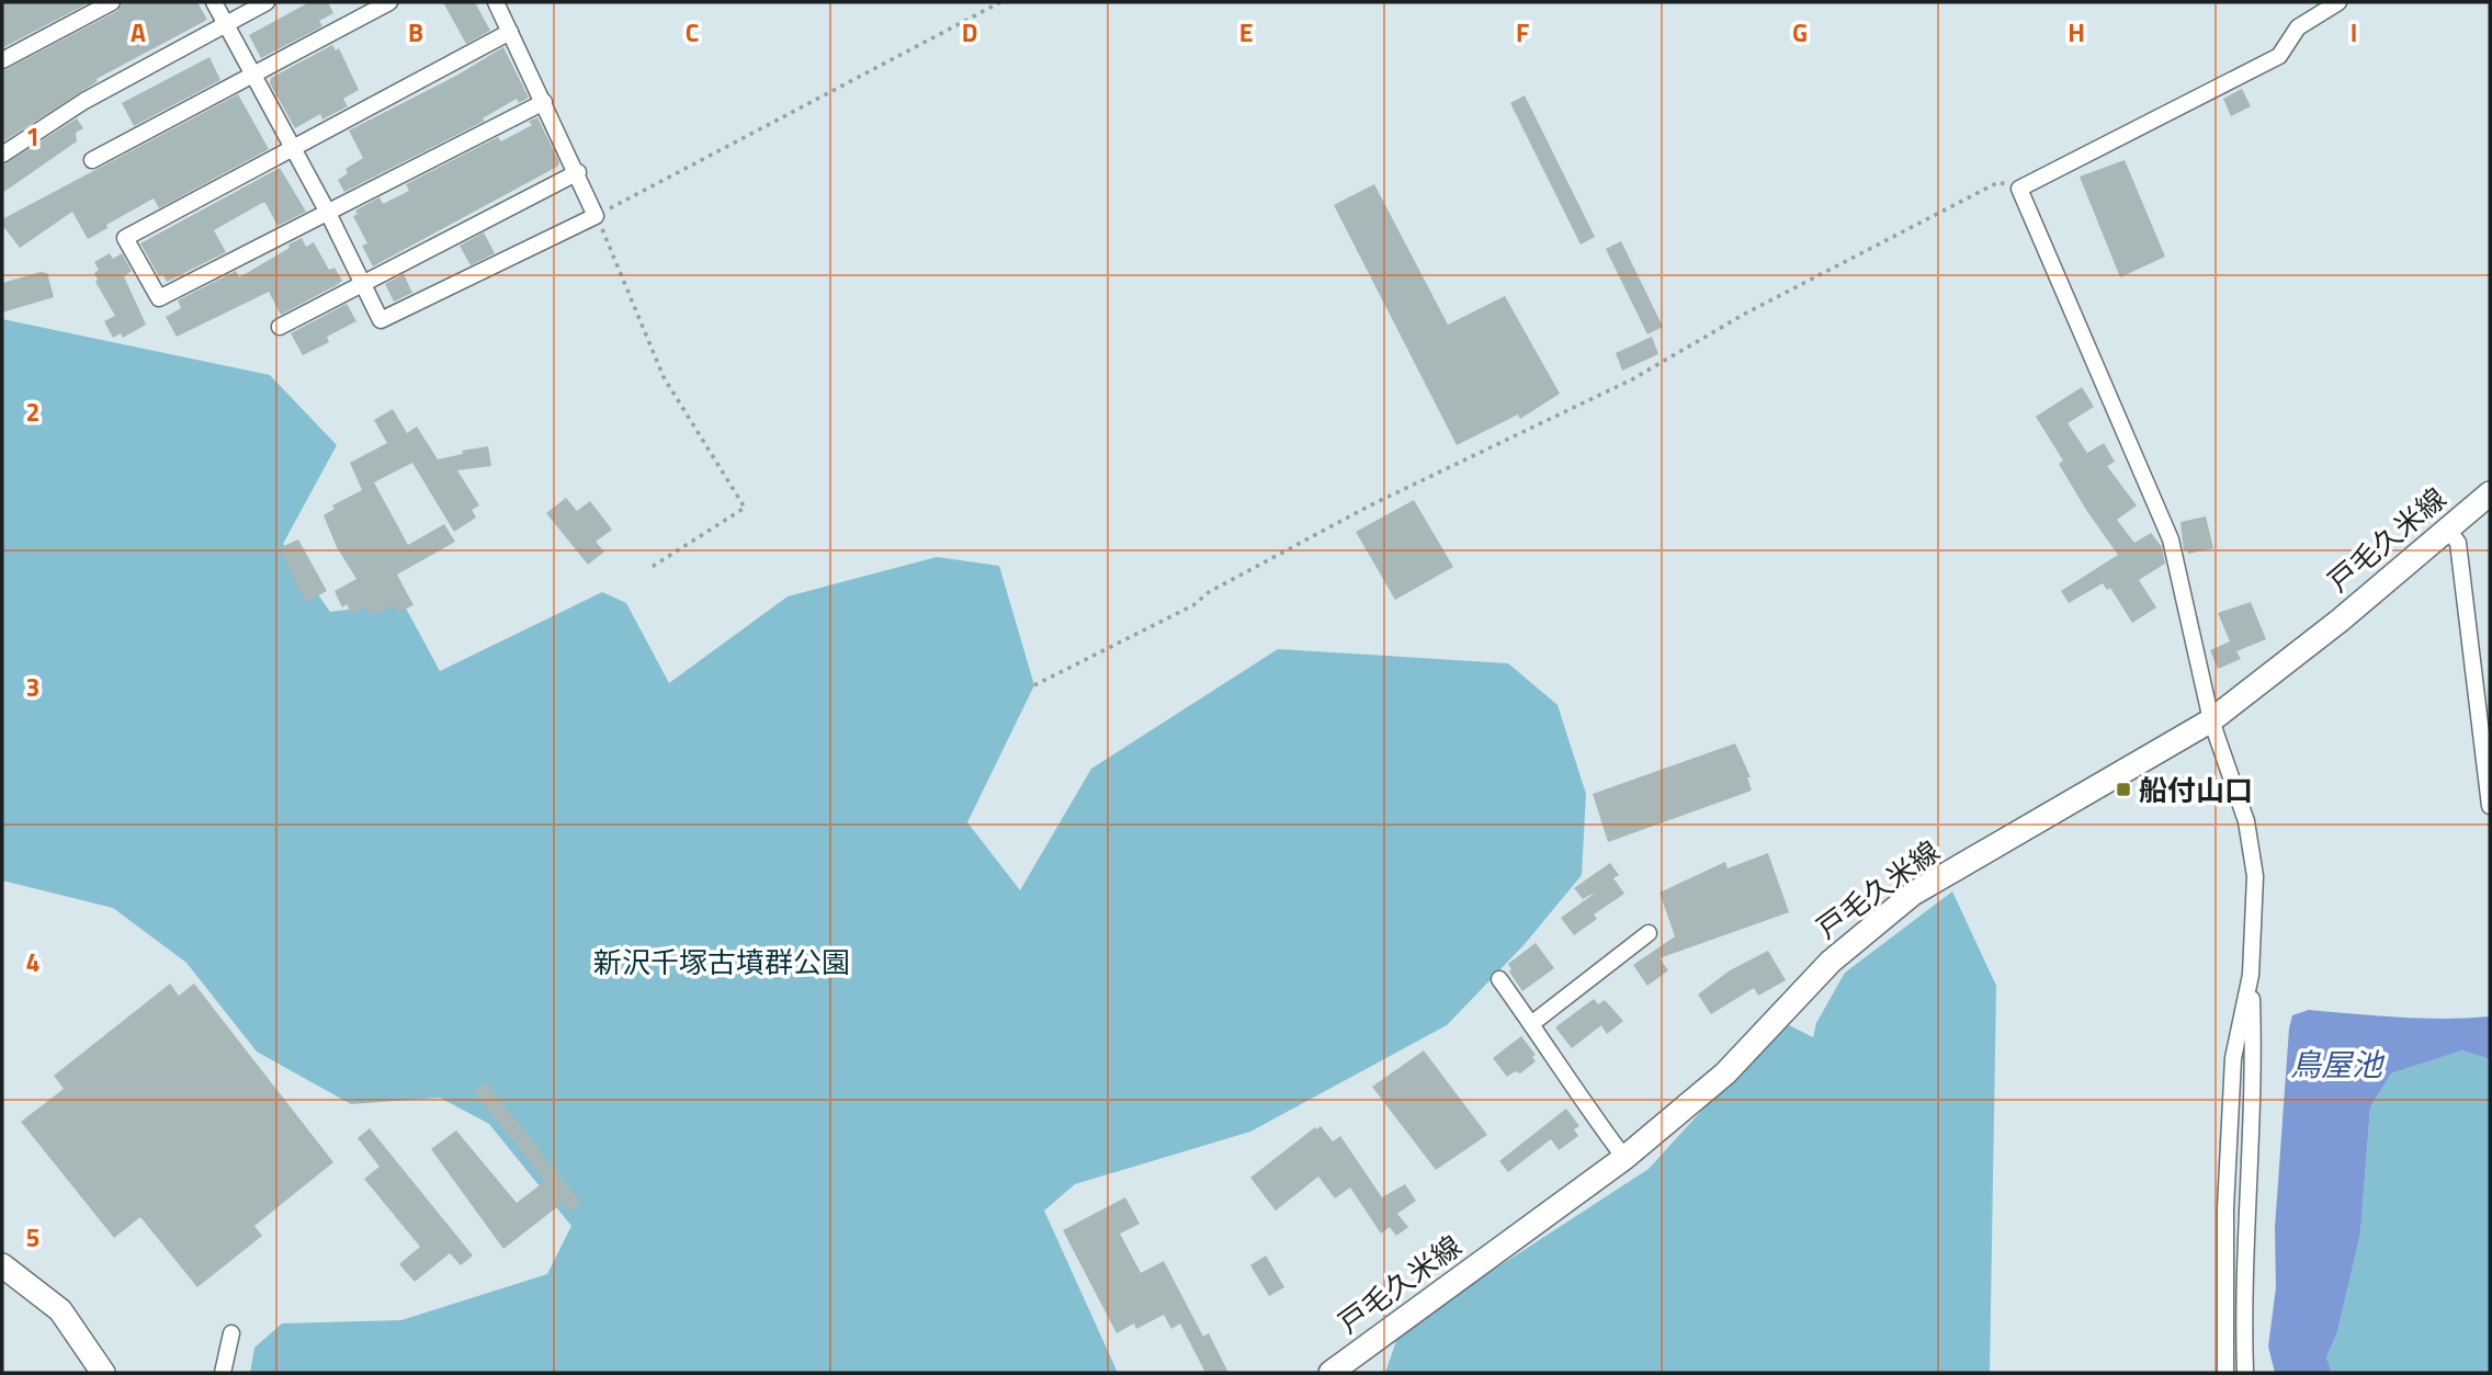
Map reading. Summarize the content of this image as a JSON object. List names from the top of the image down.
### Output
{
  "streets": {
    "main road": ["戸毛久米線"]
  },
  "water": ["鳥屋池"],
  "parks": ["新沢千塚古墳群公園"],
  "places": {
    "transit": ["船付山口"]
  },
  "grid": {
    "columns": [
      "A",
      "B",
      "C",
      "D",
      "E",
      "F",
      "G",
      "H",
      "I"
    ],
    "rows": [
      "1",
      "2",
      "3",
      "4",
      "5"
    ]
  }
}
